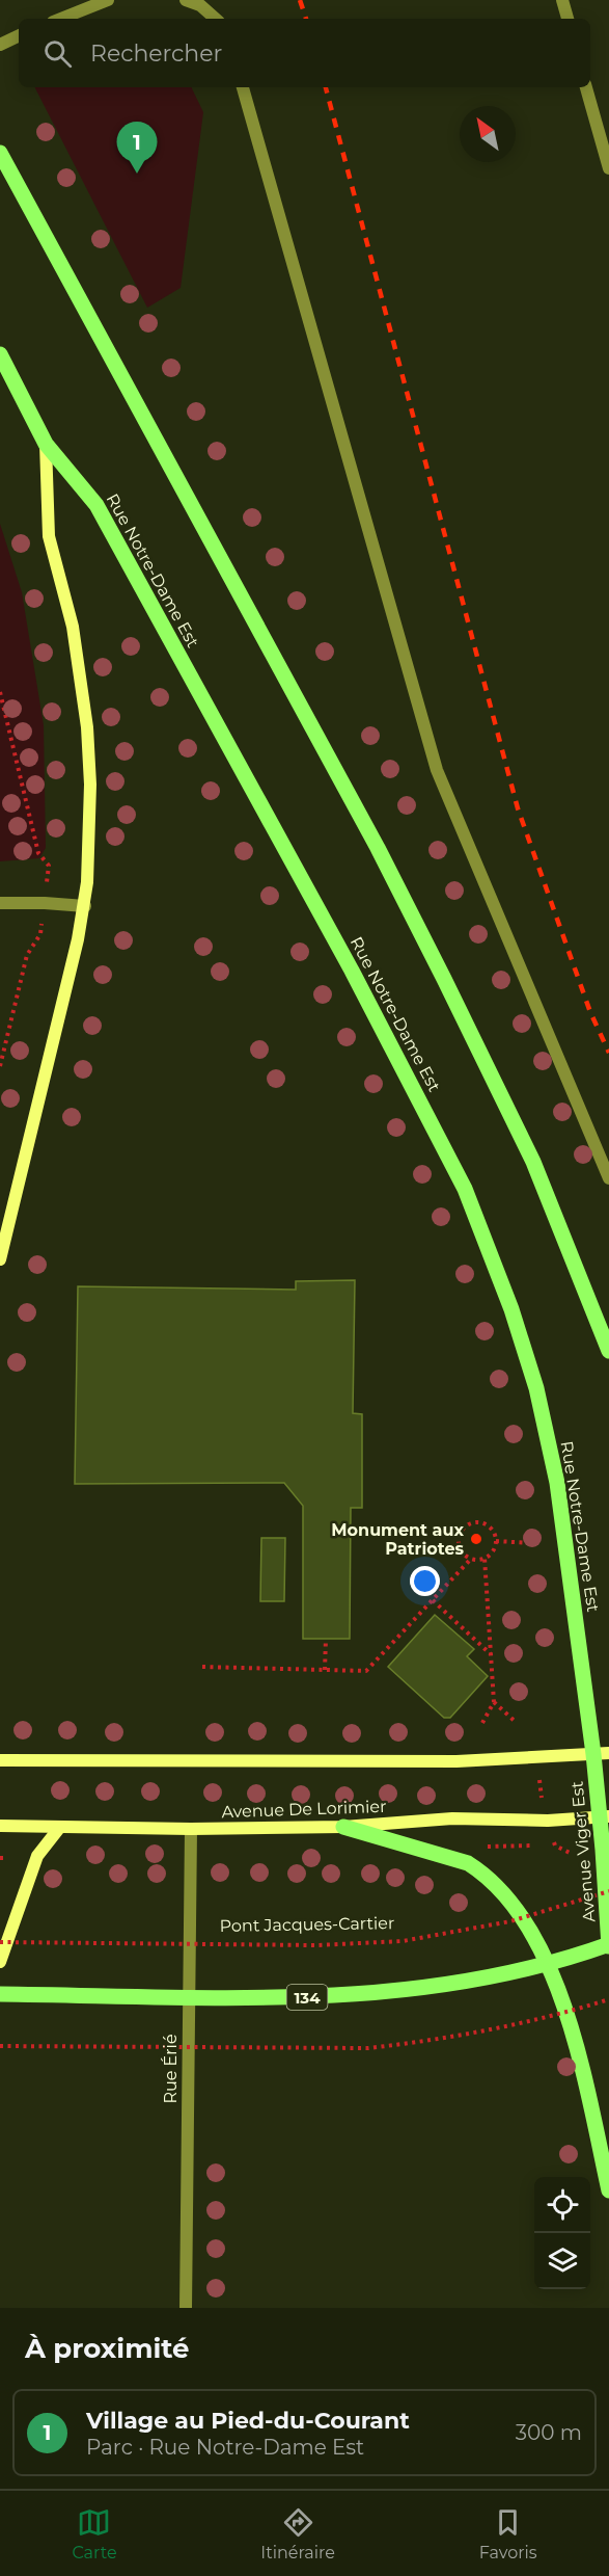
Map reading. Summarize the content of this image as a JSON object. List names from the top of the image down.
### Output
{
  "streets": {
    "main road": [
      "Rue Notre-Dame Est",
      "Avenue De Lorimier",
      "Avenue Viger Est",
      "134"
    ],
    "street": ["Rue Érié"],
    "path": ["Pont Jacques-Cartier"]
  },
  "crossings": [
    ["Rue Notre-Dame Est", "Avenue Viger Est"],
    ["Avenue De Lorimier", "Avenue Viger Est"],
    ["Avenue De Lorimier", "Rue Érié"],
    ["Avenue Viger Est", "134"]
  ],
  "places": ["Monument aux Patriotes"],
  "north": "top left",
  "page": {
    "search": "Rechercher",
    "pins": "1",
    "heading": "À proximité",
    "list": [
      {
        "mark": "1",
        "name": "Village au Pied-du-Courant",
        "note": "Parc · Rue Notre-Dame Est",
        "value": "300 m"
      }
    ],
    "nav": ["Carte", "Itinéraire", "Favoris"]
  }
}
